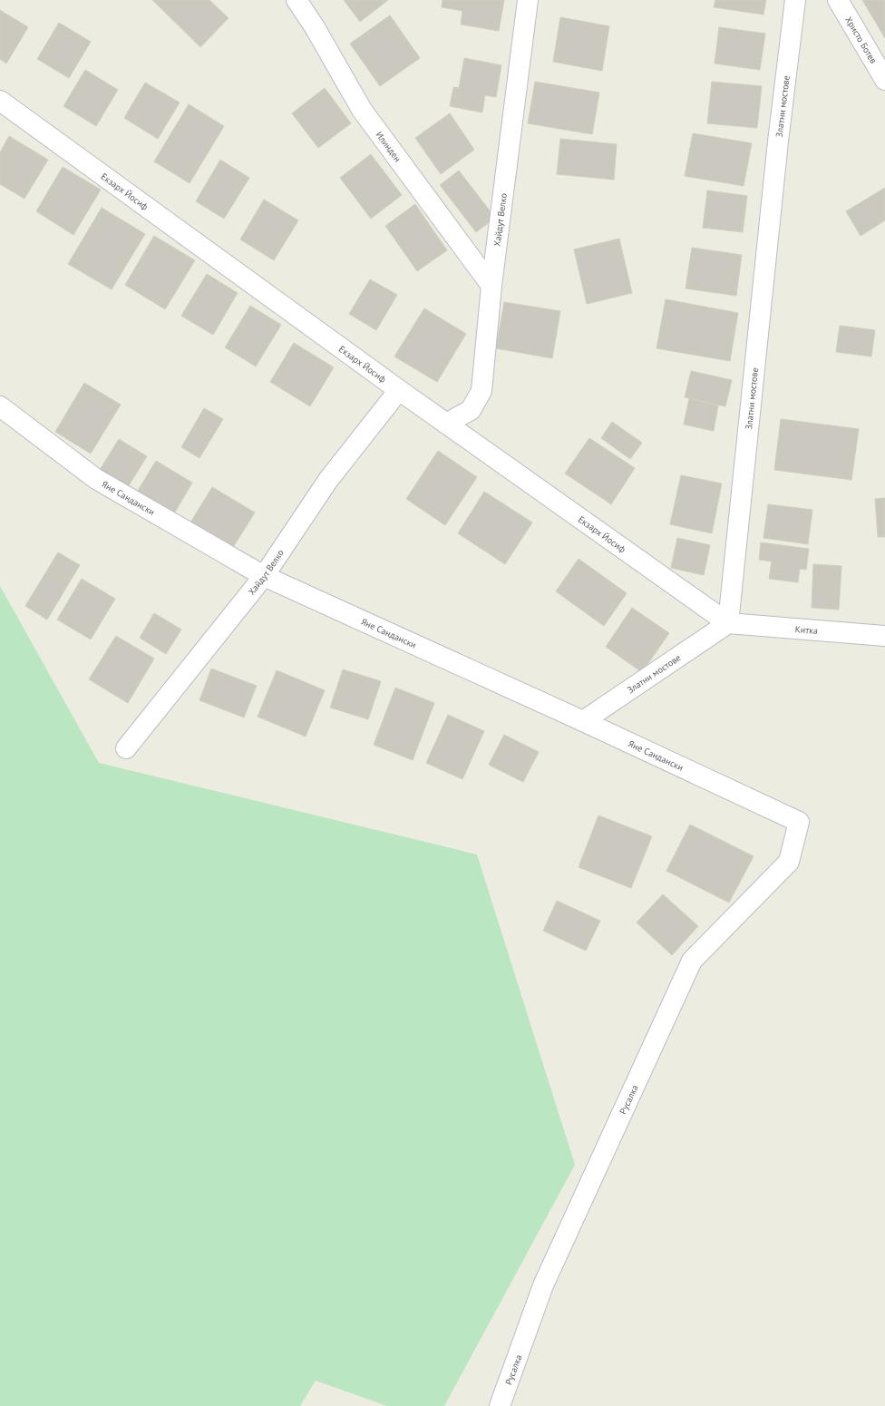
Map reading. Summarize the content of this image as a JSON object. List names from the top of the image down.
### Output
{
  "streets": {
    "street": [
      "Христо Ботев",
      "Златни мостове",
      "Илинден",
      "Екзарх Йосиф",
      "Хайдут Велко",
      "Яне Сандански",
      "Китка",
      "Русалка"
    ]
  },
  "crossings": [
    ["Златни мостове", "Екзарх Йосиф"],
    ["Златни мостове", "Яне Сандански"],
    ["Златни мостове", "Китка"],
    ["Илинден", "Хайдут Велко"],
    ["Екзарх Йосиф", "Хайдут Велко"],
    ["Екзарх Йосиф", "Китка"],
    ["Хайдут Велко", "Яне Сандански"],
    ["Яне Сандански", "Русалка"]
  ]
}
